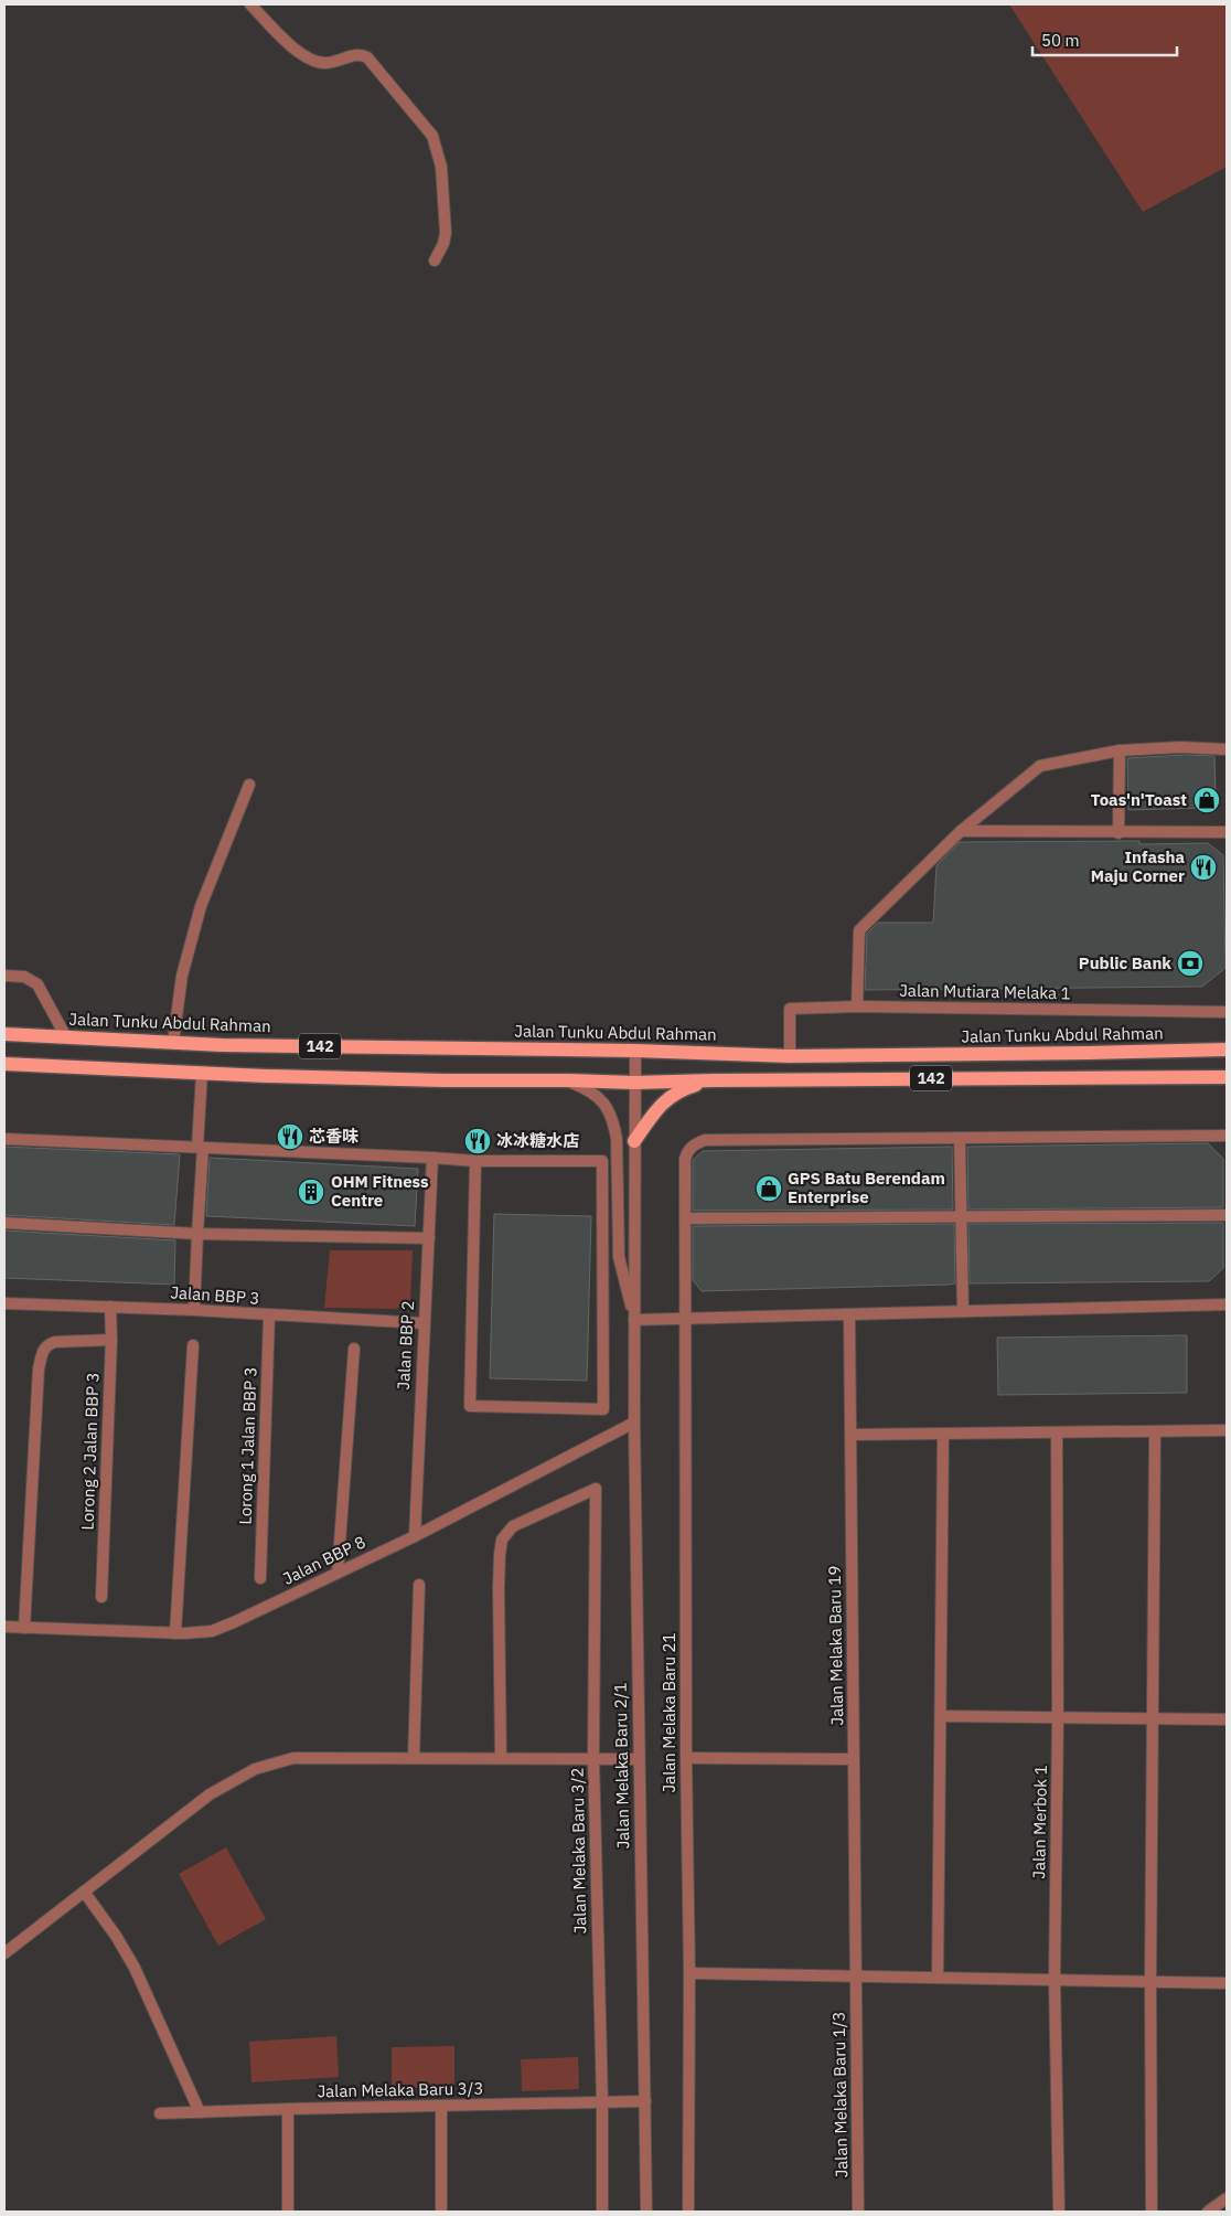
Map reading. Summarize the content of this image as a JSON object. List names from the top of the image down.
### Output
{
  "streets": {
    "main road": ["Jalan Tunku Abdul Rahman", "142"],
    "street": [
      "Jalan Mutiara Melaka 1",
      "Jalan BBP 3",
      "Jalan BBP 2",
      "Lorong 1 Jalan BBP 3",
      "Lorong 2 Jalan BBP 3",
      "Jalan BBP 8",
      "Jalan Melaka Baru 19",
      "Jalan Melaka Baru 21",
      "Jalan Melaka Baru 2/1",
      "Jalan Merbok 1",
      "Jalan Melaka Baru 3/2",
      "Jalan Melaka Baru 3/3",
      "Jalan Melaka Baru 1/3"
    ]
  },
  "crossings": [
    ["Jalan Mutiara Melaka 1", "Jalan Tunku Abdul Rahman"],
    ["Jalan BBP 3", "Jalan BBP 2"],
    ["Jalan BBP 3", "Lorong 1 Jalan BBP 3"],
    ["Jalan BBP 3", "Lorong 2 Jalan BBP 3"],
    ["Jalan BBP 2", "Jalan BBP 8"],
    ["Jalan BBP 8", "Jalan Melaka Baru 2/1"],
    ["Jalan Melaka Baru 19", "Jalan Melaka Baru 1/3"],
    ["Jalan Melaka Baru 2/1", "Jalan Melaka Baru 3/3"],
    ["Jalan Melaka Baru 3/2", "Jalan Melaka Baru 3/3"]
  ],
  "places": {
    "shop": ["Toas'n'Toast", "GPS Batu Berendam Enterprise"],
    "restaurant": ["Infasha Maju Corner", "芯香味", "冰冰糖水店"],
    "bank": ["Public Bank"],
    "building": ["OHM Fitness Centre"]
  },
  "scale_bar": "50 m"
}
